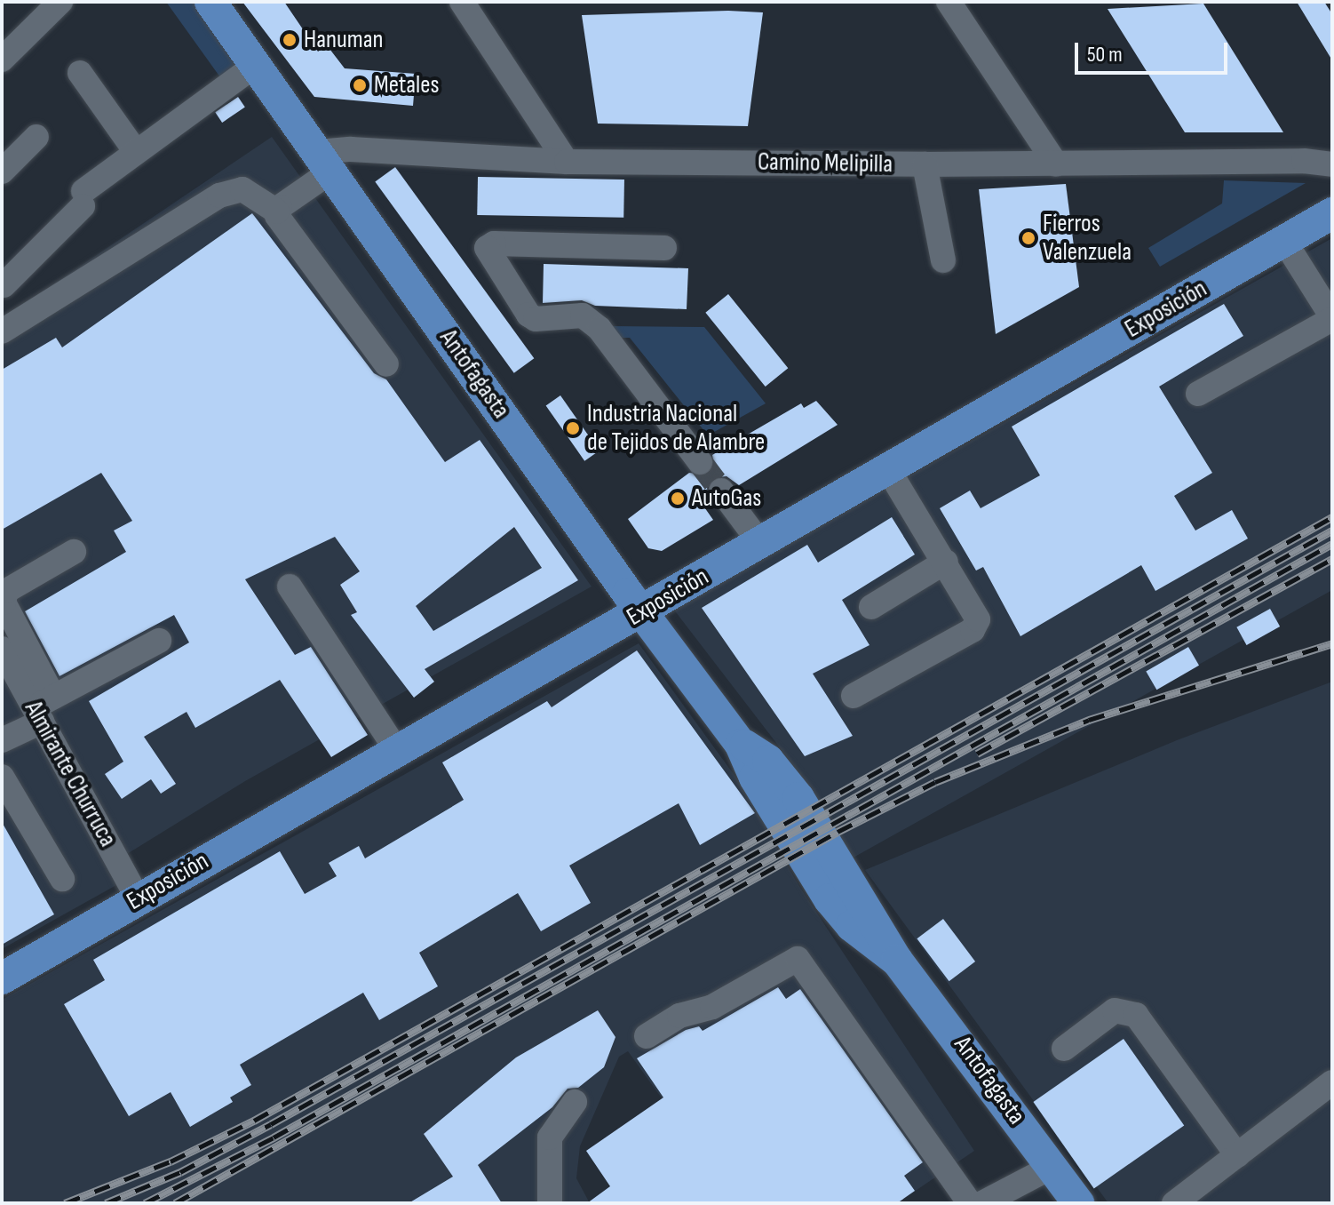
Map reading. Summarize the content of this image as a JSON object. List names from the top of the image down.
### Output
{
  "streets": {
    "main road": ["Exposición", "Antofagasta"],
    "street": ["Camino Melipilla", "Almirante Churruca"]
  },
  "crossings": [
    ["Camino Melipilla", "Antofagasta"],
    ["Exposición", "Antofagasta"],
    ["Exposición", "Almirante Churruca"]
  ],
  "places": [
    "Hanuman",
    "Metales",
    "Fierros Valenzuela",
    "Industria Nacional de Tejidos de Alambre",
    "AutoGas"
  ],
  "scale_bar": "50 m"
}
